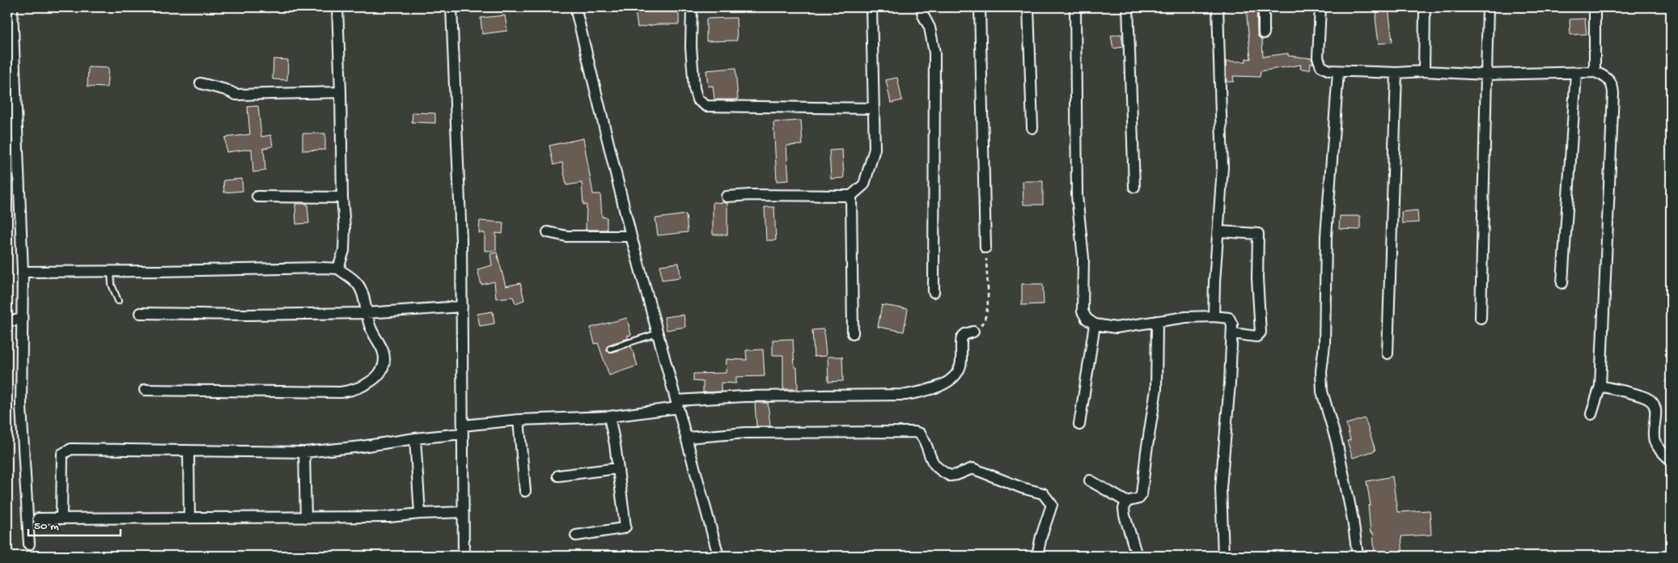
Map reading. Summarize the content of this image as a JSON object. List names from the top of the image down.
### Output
{
  "scale_bar": "50 m"
}
